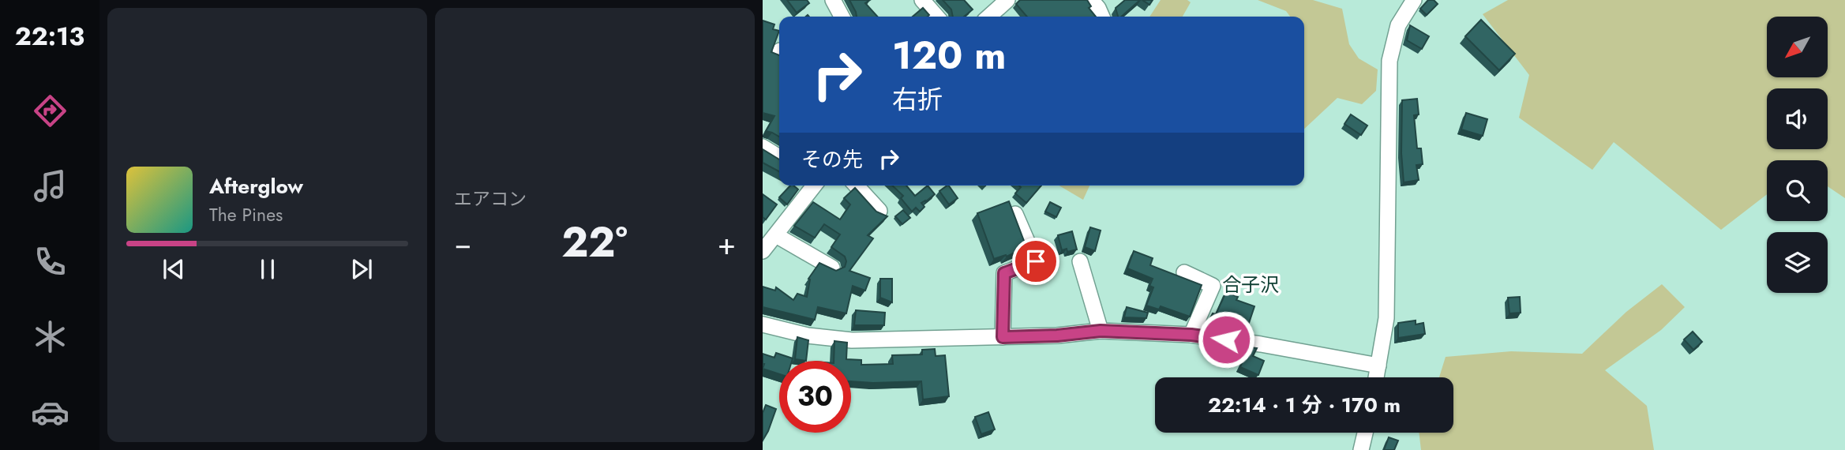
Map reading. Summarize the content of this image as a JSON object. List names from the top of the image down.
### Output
{
  "districts": ["合子沢"],
  "north": "bottom left",
  "page": {
    "tabs": "22:13",
    "tile": "エアコン",
    "turn": ["120 m", "右折"],
    "then": "その先",
    "song": ["Afterglow", "The Pines"],
    "heat": ["−", "22°", "+"],
    "limit": "30",
    "trip": "22:14 · 1 分 · 170 m"
  }
}
